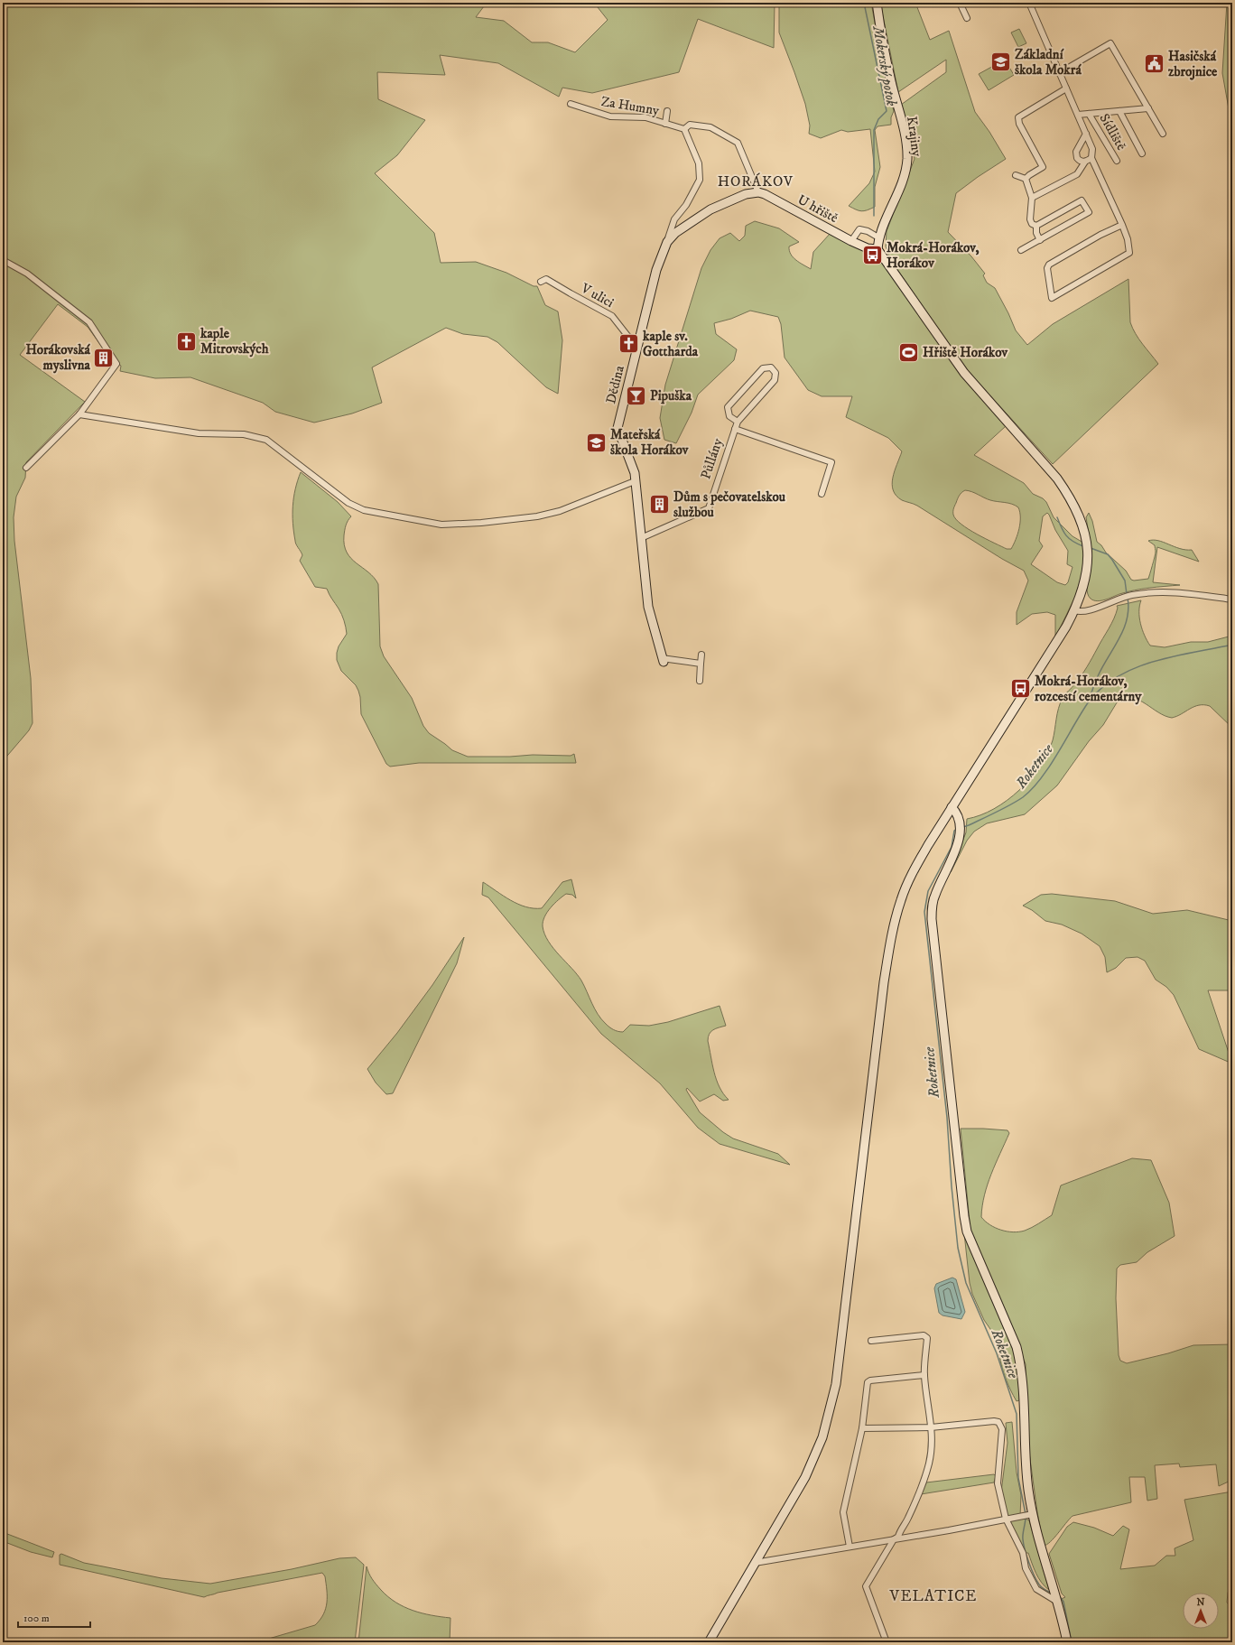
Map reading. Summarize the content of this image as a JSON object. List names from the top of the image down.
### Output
{
  "streets": {
    "street": [
      "Za Humny",
      "Sídliště",
      "Krajiny",
      "U hřiště",
      "V ulici",
      "Dědina",
      "Půllány"
    ]
  },
  "crossings": [
    ["Krajiny", "U hřiště"],
    ["U hřiště", "Dědina"],
    ["V ulici", "Dědina"]
  ],
  "districts": ["HORÁKOV", "VELATICE"],
  "water": ["Mokerský potok", "Roketnice"],
  "places": {
    "school or university": ["Základní škola Mokrá", "Mateřská škola Horákov"],
    "public building": ["Hasičská zbrojnice"],
    "bus stop": ["Mokrá-Horákov, Horákov", "Mokrá-Horákov, rozcestí cementárny"],
    "church": ["kaple Mitrovských", "kaple sv. Gottharda"],
    "sports": ["Hřiště Horákov"],
    "building": ["Horákovská myslivna", "Dům s pečovatelskou službou"],
    "bar": ["Pipuška"]
  },
  "scale_bar": "100 m",
  "north": "top"
}
